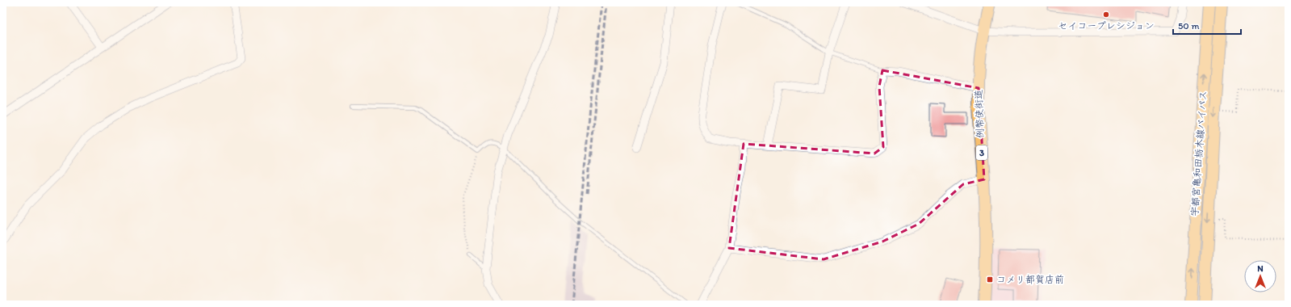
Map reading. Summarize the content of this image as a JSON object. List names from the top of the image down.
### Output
{
  "streets": {
    "main road": ["例幣使街道", "3", "宇都宮亀和田栃木線バイパス"]
  },
  "places": {
    "other": ["セイコープレシジョン"],
    "transit": ["コメリ都賀店前"]
  },
  "scale_bar": "50 m",
  "north": "top"
}
